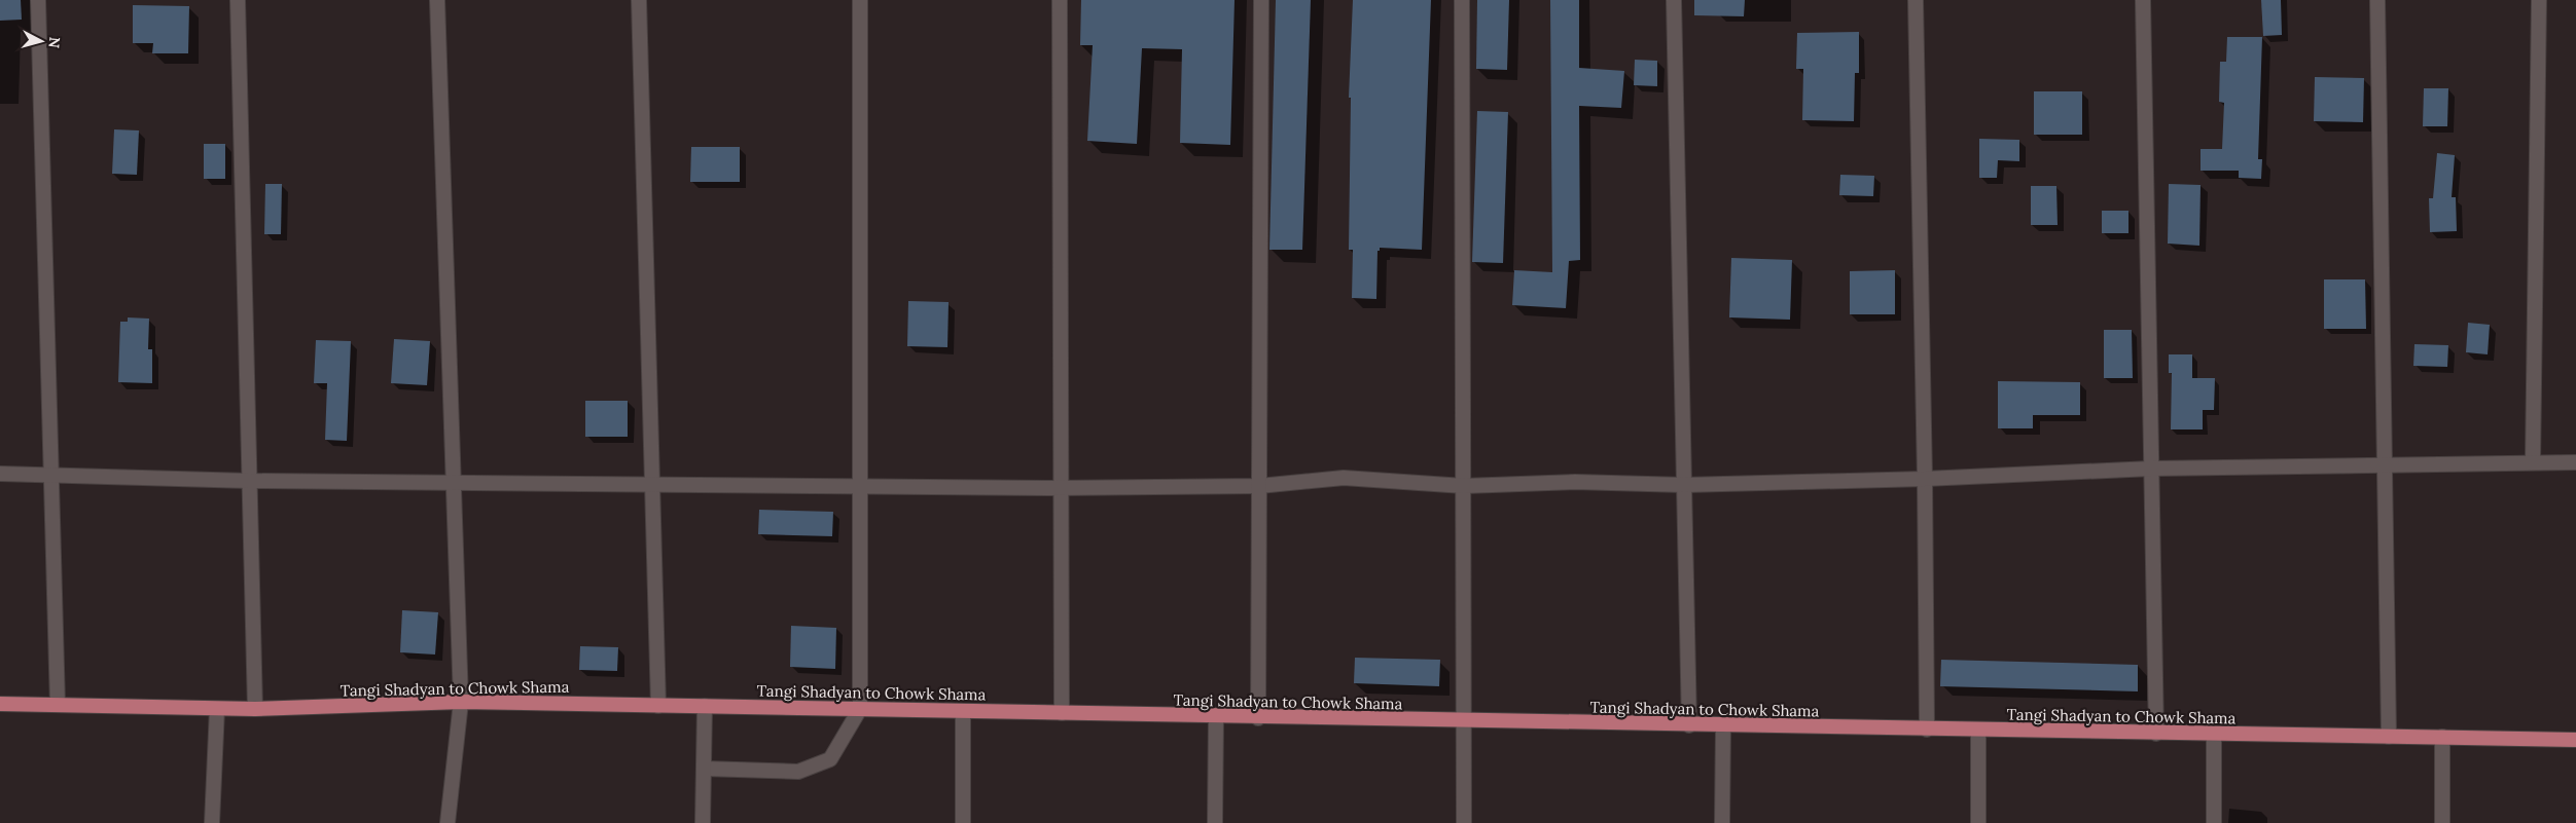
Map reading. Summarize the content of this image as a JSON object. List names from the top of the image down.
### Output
{
  "streets": {
    "main road": ["Tangi Shadyan to Chowk Shama"]
  },
  "north": "right"
}
